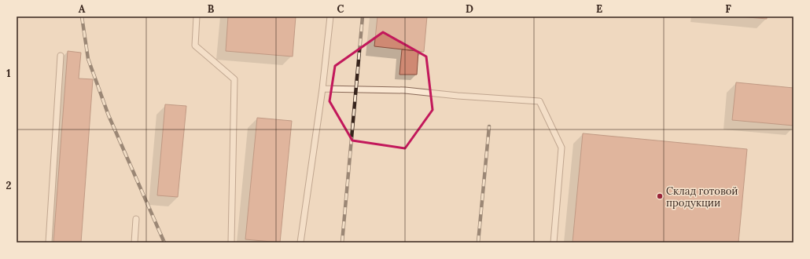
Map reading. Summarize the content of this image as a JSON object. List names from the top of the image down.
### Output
{
  "places": ["Склад готовой продукции"],
  "grid": {
    "columns": [
      "A",
      "B",
      "C",
      "D",
      "E",
      "F"
    ],
    "rows": ["1", "2"]
  }
}
